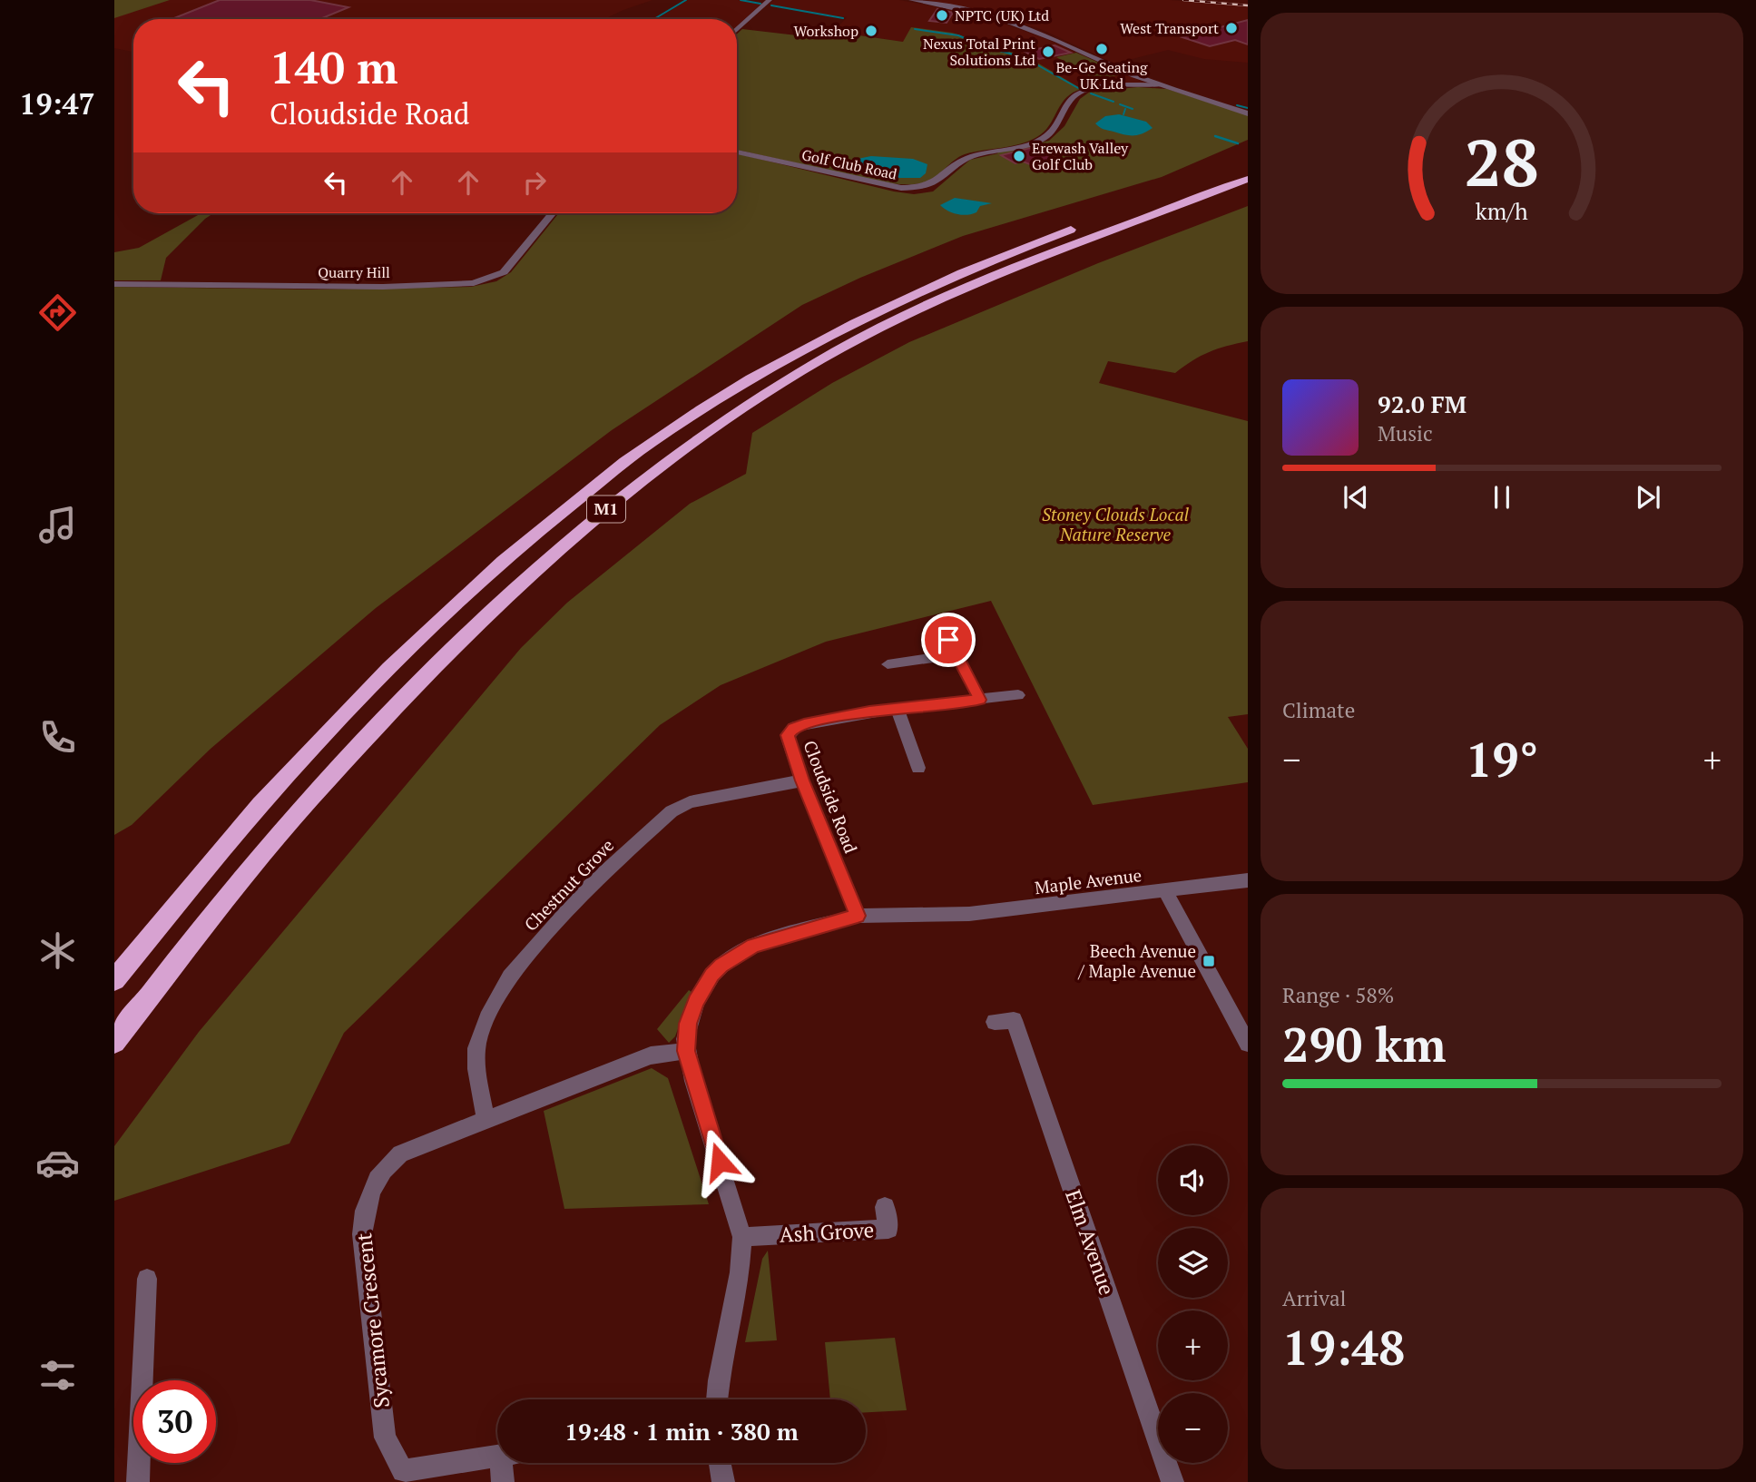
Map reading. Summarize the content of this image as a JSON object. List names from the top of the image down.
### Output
{
  "streets": {
    "highway": ["M1"],
    "street": [
      "Golf Club Road",
      "Quarry Hill",
      "Cloudside Road",
      "Maple Avenue",
      "Chestnut Grove",
      "Ash Grove",
      "Elm Avenue",
      "Sycamore Crescent"
    ]
  },
  "crossings": [
    ["Cloudside Road", "Maple Avenue"],
    ["Cloudside Road", "Chestnut Grove"],
    ["Maple Avenue", "Sycamore Crescent"],
    ["Chestnut Grove", "Sycamore Crescent"]
  ],
  "parks": ["Stoney Clouds Local Nature Reserve"],
  "places": {
    "other": [
      "NPTC (UK) Ltd",
      "West Transport",
      "Workshop",
      "Be-Ge Seating UK Ltd",
      "Nexus Total Print Solutions Ltd",
      "Erewash Valley Golf Club"
    ],
    "transit": ["Beech Avenue / Maple Avenue"]
  },
  "page": {
    "tabs": "19:47",
    "turn": ["140 m", "Cloudside Road"],
    "song": ["92.0 FM", "Music"],
    "tile": [
      "Climate",
      ["Range · 58%", "290 km"],
      ["Arrival", "19:48"]
    ],
    "heat": ["−", "19°", "+"],
    "map_buttons": ["+", "−"],
    "limit": "30",
    "trip": "19:48 · 1 min · 380 m",
    "gauge": ["28", "km/h"]
  }
}
